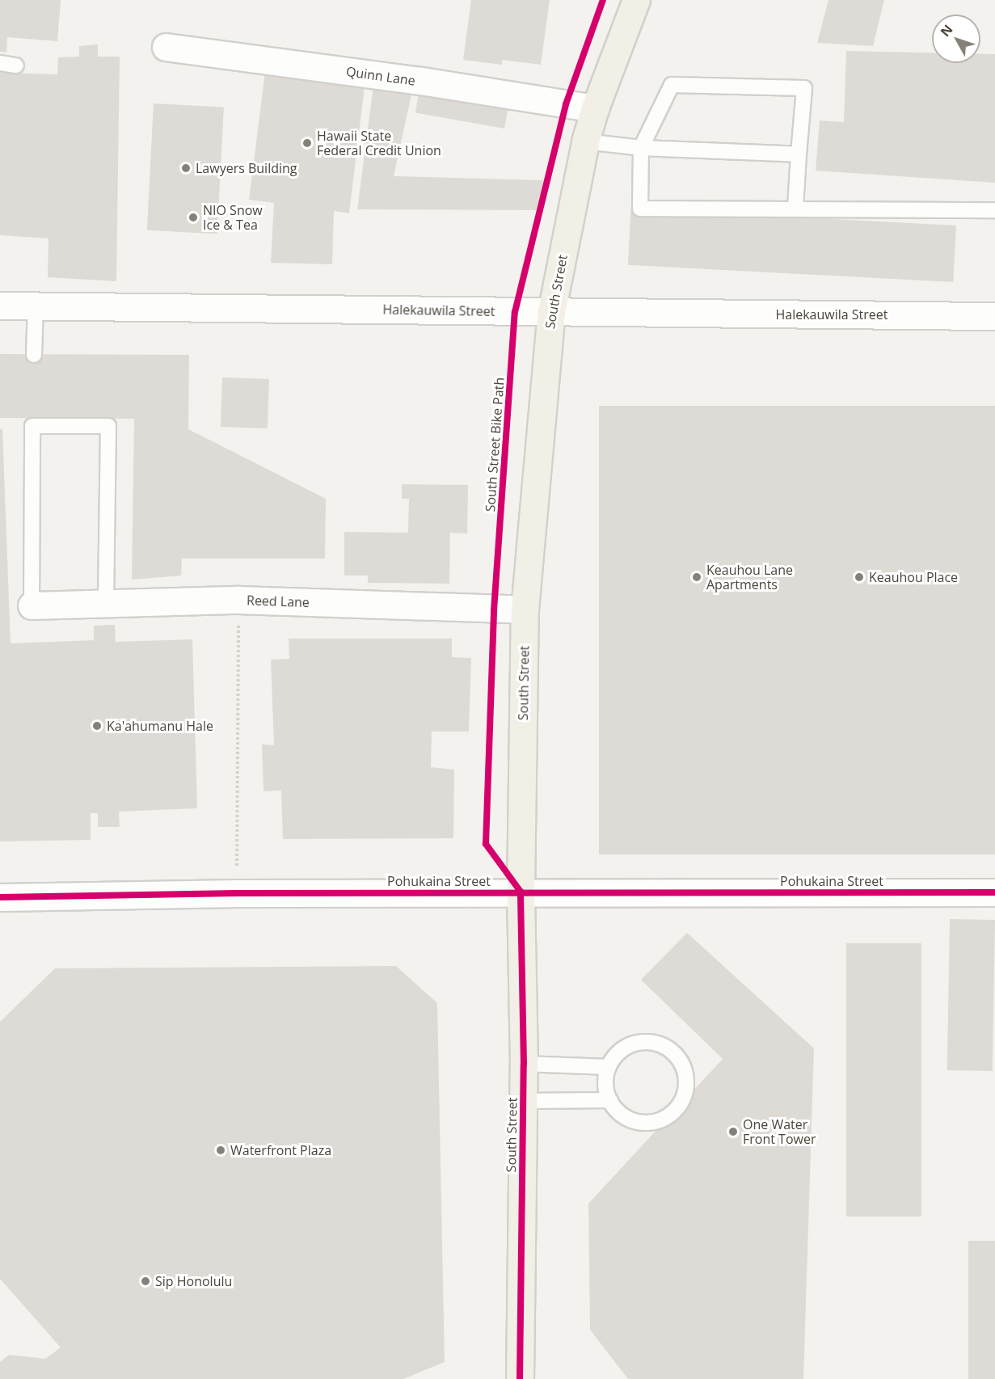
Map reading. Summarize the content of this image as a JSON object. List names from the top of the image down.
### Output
{
  "streets": {
    "main road": ["South Street"],
    "street": [
      "Quinn Lane",
      "Halekauwila Street",
      "Reed Lane",
      "Pohukaina Street"
    ],
    "cycle path": ["South Street Bike Path"]
  },
  "crossings": [
    ["Quinn Lane", "South Street"],
    ["South Street", "Halekauwila Street"],
    ["South Street", "Reed Lane"],
    ["South Street", "Pohukaina Street"]
  ],
  "places": [
    "Hawaii State Federal Credit Union",
    "Lawyers Building",
    "NIO Snow Ice & Tea",
    "Keauhou Lane Apartments",
    "Keauhou Place",
    "Ka'ahumanu Hale",
    "One Water Front Tower",
    "Waterfront Plaza",
    "Sip Honolulu"
  ],
  "north": "top left"
}
